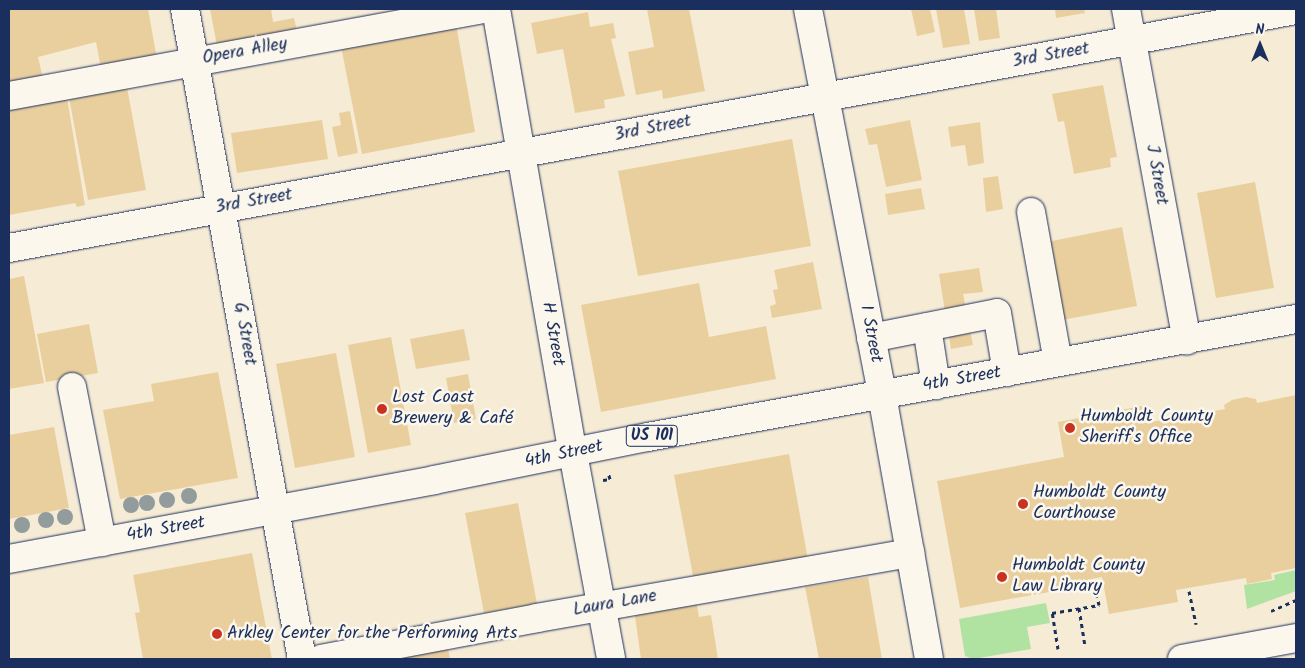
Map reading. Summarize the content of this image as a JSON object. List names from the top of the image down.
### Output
{
  "streets": {
    "main road": [
      "Opera Alley",
      "3rd Street",
      "J Street",
      "G Street",
      "H Street",
      "I Street",
      "4th Street",
      "US 101",
      "Laura Lane"
    ]
  },
  "crossings": [
    ["Opera Alley", "G Street"],
    ["3rd Street", "J Street"],
    ["3rd Street", "G Street"],
    ["3rd Street", "H Street"],
    ["3rd Street", "I Street"],
    ["J Street", "4th Street"],
    ["G Street", "4th Street"],
    ["H Street", "4th Street"],
    ["H Street", "Laura Lane"],
    ["I Street", "4th Street"],
    ["I Street", "Laura Lane"]
  ],
  "places": [
    "Lost Coast Brewery & Café",
    "Humboldt County Sheriff's Office",
    "Humboldt County Courthouse",
    "Humboldt County Law Library",
    "Arkley Center for the Performing Arts"
  ],
  "north": "top"
}
